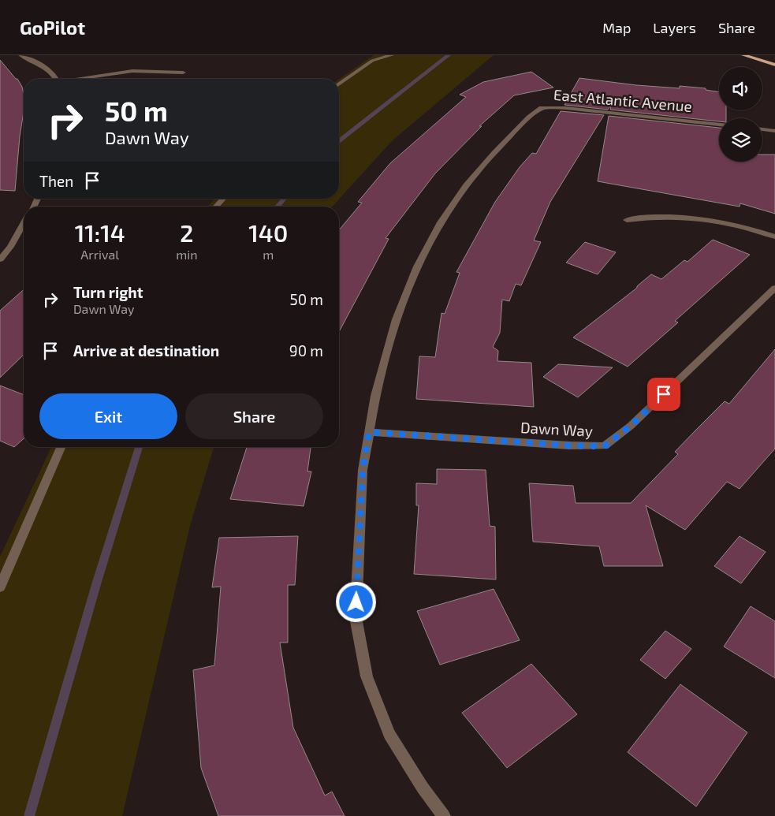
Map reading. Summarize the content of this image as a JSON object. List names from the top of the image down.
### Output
{
  "streets": {
    "street": ["East Atlantic Avenue", "Dawn Way"]
  },
  "crossings": [
    ["East Atlantic Avenue", "Dawn Way"]
  ],
  "page": {
    "header": "GoPilot",
    "nav": ["Map", "Layers", "Share"],
    "turn": ["50 m", "Dawn Way"],
    "then": "Then",
    "eta": [
      "11:14",
      "Arrival",
      "2",
      "min",
      "140",
      "m"
    ],
    "list": [
      {
        "name": "Turn right",
        "note": "Dawn Way",
        "value": "50 m"
      },
      {
        "name": "Arrive at destination",
        "value": "90 m"
      }
    ],
    "buttons": ["Exit", "Share"]
  }
}
